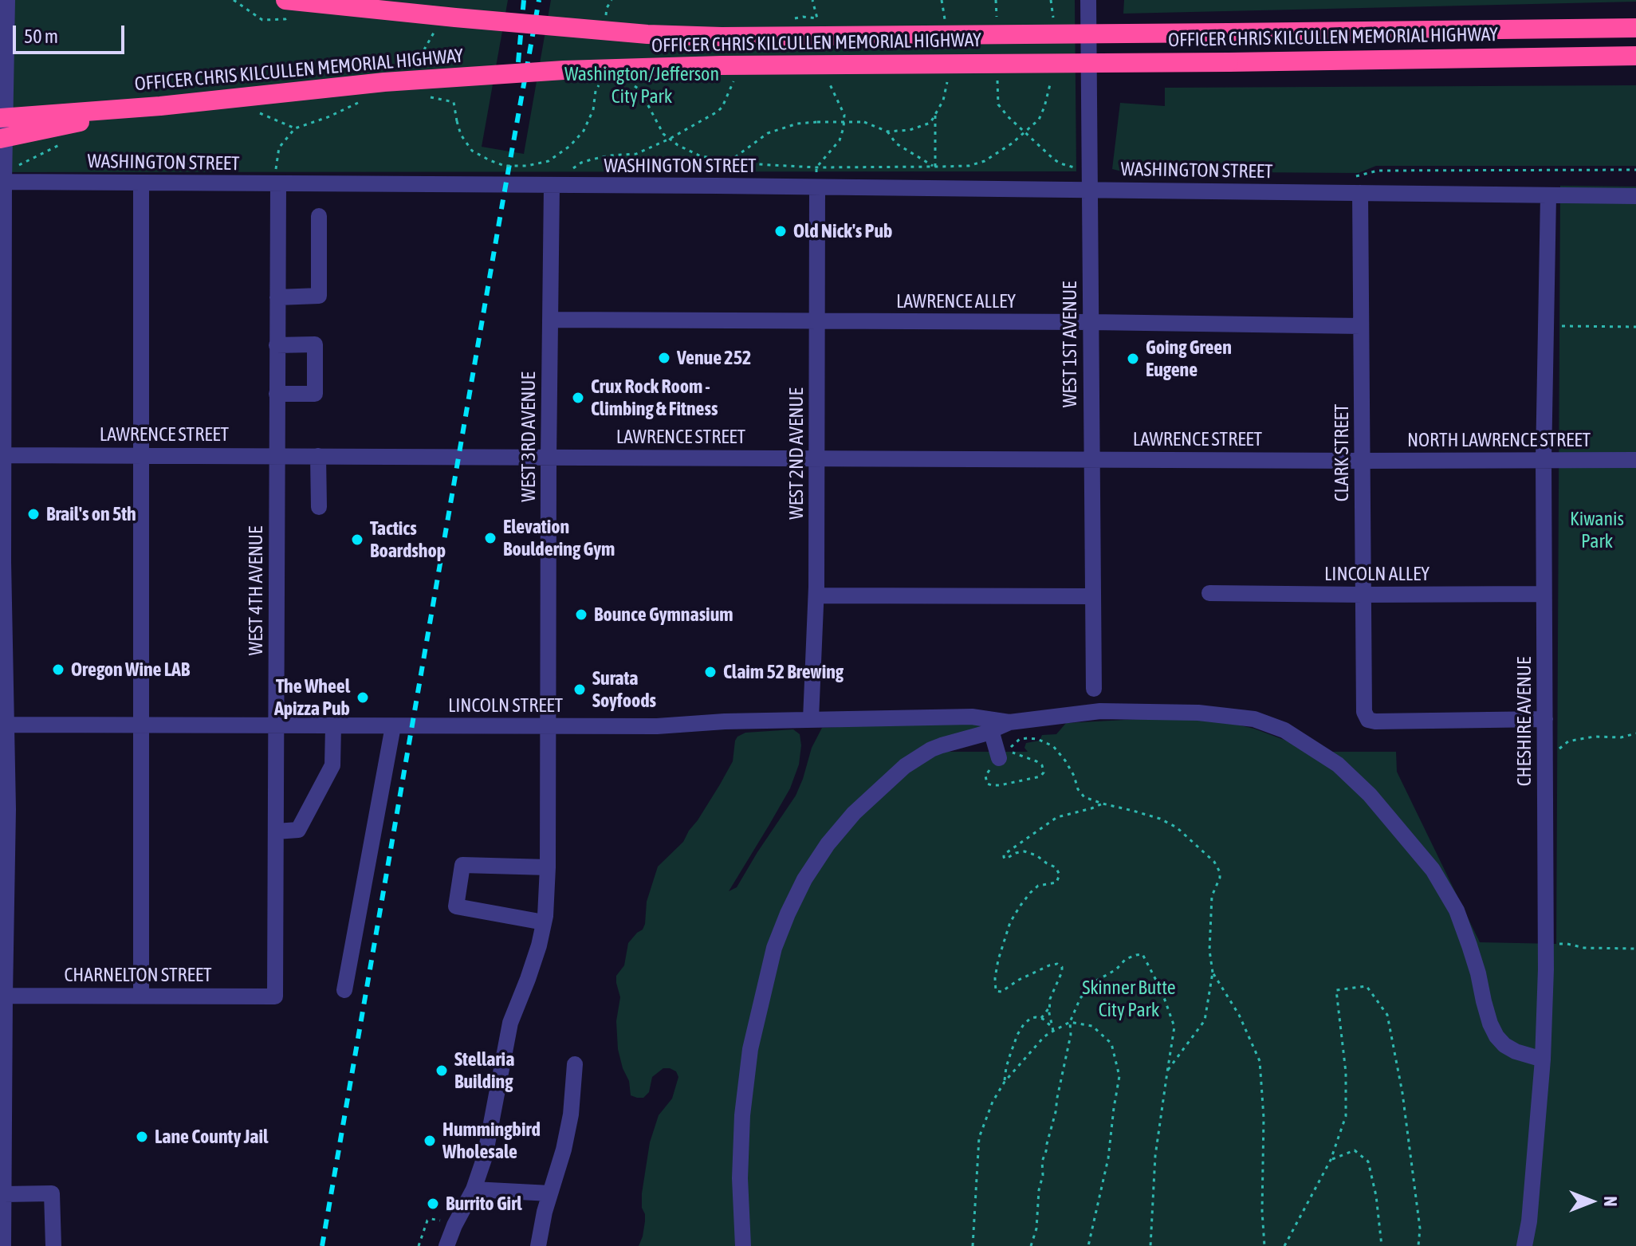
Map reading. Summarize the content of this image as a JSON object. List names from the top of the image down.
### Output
{
  "streets": {
    "highway": ["OFFICER CHRIS KILCULLEN MEMORIAL HIGHWAY"],
    "street": [
      "WASHINGTON STREET",
      "LAWRENCE ALLEY",
      "WEST 1ST AVENUE",
      "LAWRENCE STREET",
      "WEST 3RD AVENUE",
      "NORTH LAWRENCE STREET",
      "CLARK STREET",
      "WEST 2ND AVENUE",
      "LINCOLN ALLEY",
      "WEST 4TH AVENUE",
      "LINCOLN STREET",
      "CHESHIRE AVENUE",
      "CHARNELTON STREET"
    ]
  },
  "crossings": [
    ["WASHINGTON STREET", "WEST 1ST AVENUE"],
    ["WASHINGTON STREET", "WEST 3RD AVENUE"],
    ["WASHINGTON STREET", "CLARK STREET"],
    ["WASHINGTON STREET", "WEST 2ND AVENUE"],
    ["WASHINGTON STREET", "WEST 4TH AVENUE"],
    ["WASHINGTON STREET", "CHESHIRE AVENUE"],
    ["LAWRENCE ALLEY", "WEST 1ST AVENUE"],
    ["LAWRENCE ALLEY", "WEST 3RD AVENUE"],
    ["LAWRENCE ALLEY", "CLARK STREET"],
    ["LAWRENCE ALLEY", "WEST 2ND AVENUE"],
    ["WEST 1ST AVENUE", "LAWRENCE STREET"],
    ["LAWRENCE STREET", "WEST 3RD AVENUE"],
    ["LAWRENCE STREET", "NORTH LAWRENCE STREET"],
    ["LAWRENCE STREET", "CLARK STREET"],
    ["LAWRENCE STREET", "WEST 2ND AVENUE"],
    ["LAWRENCE STREET", "WEST 4TH AVENUE"],
    ["WEST 3RD AVENUE", "LINCOLN STREET"],
    ["NORTH LAWRENCE STREET", "CLARK STREET"],
    ["NORTH LAWRENCE STREET", "CHESHIRE AVENUE"],
    ["CLARK STREET", "LINCOLN ALLEY"],
    ["CLARK STREET", "CHESHIRE AVENUE"],
    ["WEST 2ND AVENUE", "LINCOLN STREET"],
    ["LINCOLN ALLEY", "CHESHIRE AVENUE"],
    ["WEST 4TH AVENUE", "LINCOLN STREET"],
    ["WEST 4TH AVENUE", "CHARNELTON STREET"]
  ],
  "parks": ["Washington/Jefferson City Park", "Kiwanis Park", "Skinner Butte City Park"],
  "places": [
    "Old Nick's Pub",
    "Venue 252",
    "Going Green Eugene",
    "Crux Rock Room - Climbing & Fitness",
    "Brail's on 5th",
    "Elevation Bouldering Gym",
    "Tactics Boardshop",
    "Bounce Gymnasium",
    "Oregon Wine LAB",
    "Claim 52 Brewing",
    "Surata Soyfoods",
    "The Wheel Apizza Pub",
    "Stellaria Building",
    "Lane County Jail",
    "Hummingbird Wholesale",
    "Burrito Girl"
  ],
  "scale_bar": "50 m",
  "north": "right"
}
